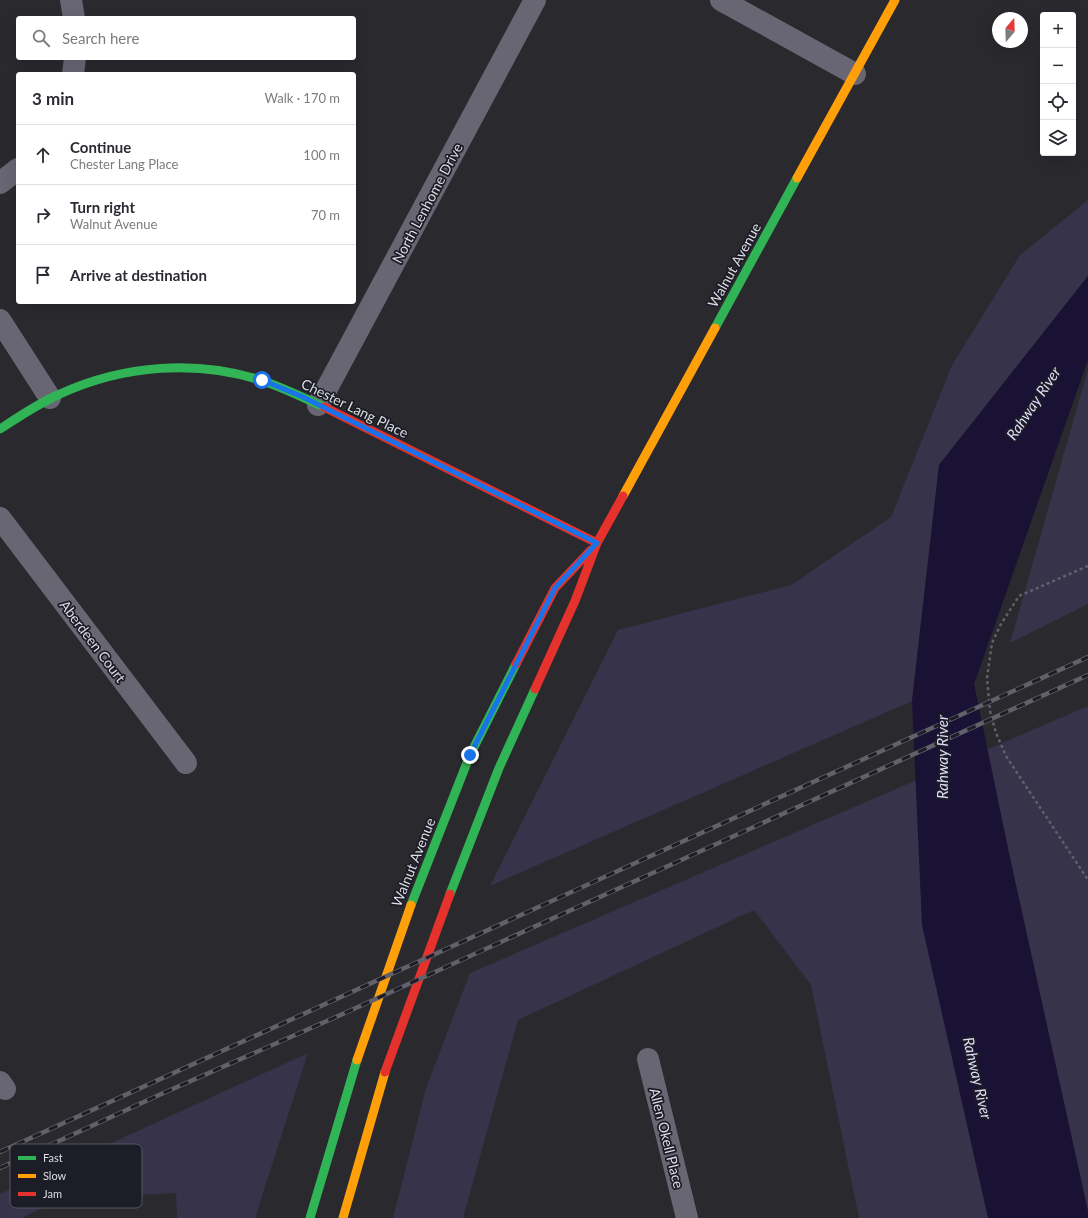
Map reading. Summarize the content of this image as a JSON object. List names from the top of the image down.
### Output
{
  "streets": {
    "street": [
      "North Lenhome Drive",
      "Walnut Avenue",
      "Chester Lang Place",
      "Aberdeen Court",
      "Allen Okell Place"
    ]
  },
  "crossings": [
    ["North Lenhome Drive", "Chester Lang Place"],
    ["Walnut Avenue", "Chester Lang Place"]
  ],
  "water": ["Rahway River"],
  "legend": ["Fast", "Slow", "Jam"],
  "north": "top",
  "page": {
    "map_buttons": ["+", "−"],
    "search": "Search here",
    "heading": ["3 min", "Walk · 170 m"],
    "list": [
      ["Continue", "Chester Lang Place", "100 m"],
      ["Turn right", "Walnut Avenue", "70 m"],
      "Arrive at destination"
    ]
  }
}
